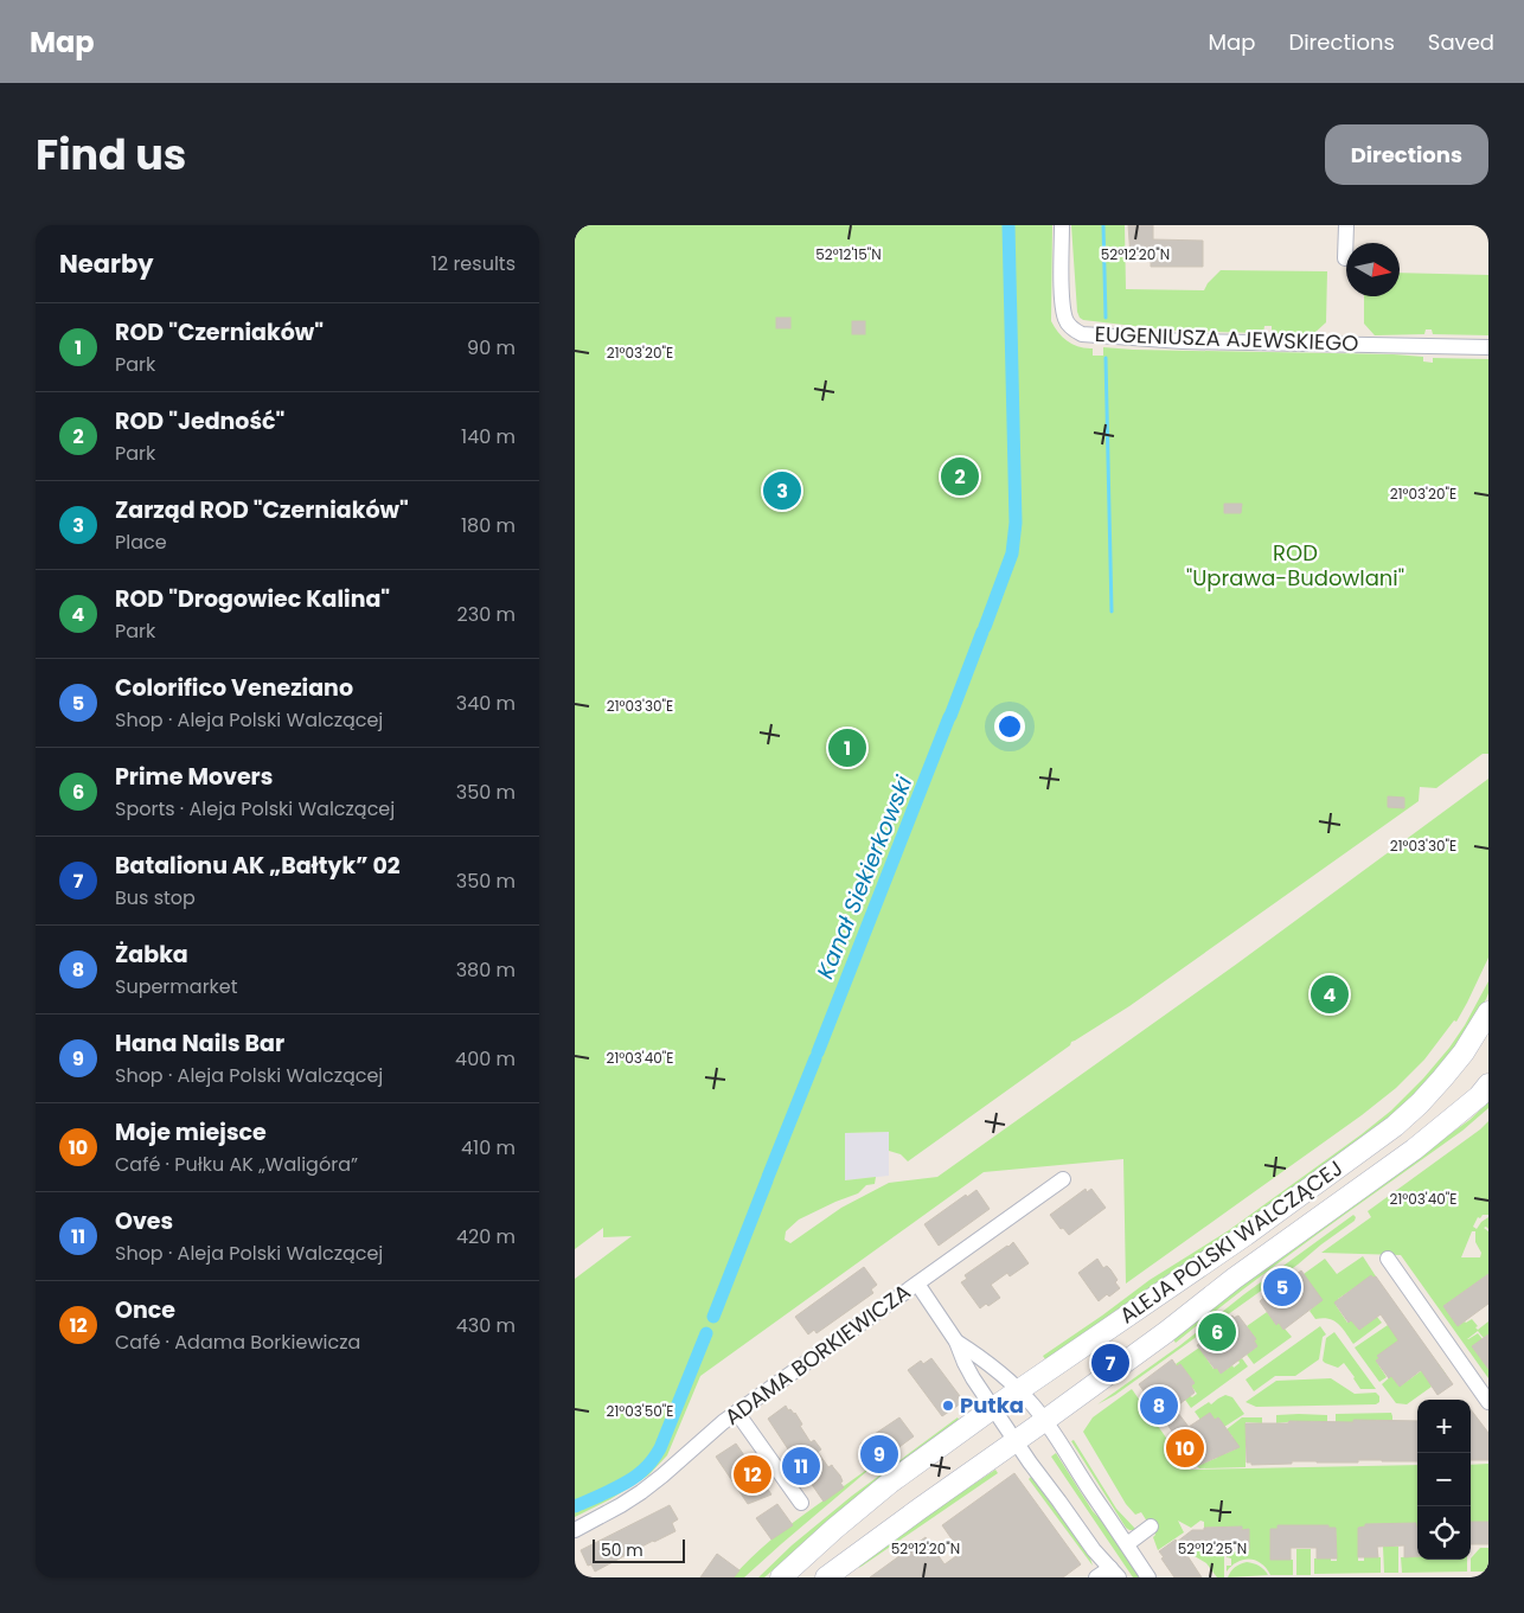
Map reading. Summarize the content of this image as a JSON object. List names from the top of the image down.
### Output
{
  "streets": {
    "main road": ["ALEJA POLSKI WALCZĄCEJ"],
    "street": ["EUGENIUSZA AJEWSKIEGO", "ADAMA BORKIEWICZA"]
  },
  "water": ["Kanał Siekierkowski"],
  "parks": ["ROD \"Uprawa-Budowlani\""],
  "places": ["Putka"],
  "scale_bar": "50 m",
  "north": "right",
  "page": {
    "header": "Map",
    "nav": ["Map", "Directions", "Saved"],
    "title": "Find us",
    "buttons": "Directions",
    "heading": ["Nearby", "12 results"],
    "list": [
      {
        "mark": "1",
        "name": "ROD \"Czerniaków\"",
        "note": "Park",
        "value": "90 m"
      },
      {
        "mark": "2",
        "name": "ROD \"Jedność\"",
        "note": "Park",
        "value": "140 m"
      },
      {
        "mark": "3",
        "name": "Zarząd ROD \"Czerniaków\"",
        "note": "Place",
        "value": "180 m"
      },
      {
        "mark": "4",
        "name": "ROD \"Drogowiec Kalina\"",
        "note": "Park",
        "value": "230 m"
      },
      {
        "mark": "5",
        "name": "Colorifico Veneziano",
        "note": "Shop · Aleja Polski Walczącej",
        "value": "340 m"
      },
      {
        "mark": "6",
        "name": "Prime Movers",
        "note": "Sports · Aleja Polski Walczącej",
        "value": "350 m"
      },
      {
        "mark": "7",
        "name": "Batalionu AK „Bałtyk” 02",
        "note": "Bus stop",
        "value": "350 m"
      },
      {
        "mark": "8",
        "name": "Żabka",
        "note": "Supermarket",
        "value": "380 m"
      },
      {
        "mark": "9",
        "name": "Hana Nails Bar",
        "note": "Shop · Aleja Polski Walczącej",
        "value": "400 m"
      },
      {
        "mark": "10",
        "name": "Moje miejsce",
        "note": "Café · Pułku AK „Waligóra”",
        "value": "410 m"
      },
      {
        "mark": "11",
        "name": "Oves",
        "note": "Shop · Aleja Polski Walczącej",
        "value": "420 m"
      },
      {
        "mark": "12",
        "name": "Once",
        "note": "Café · Adama Borkiewicza",
        "value": "430 m"
      }
    ],
    "pins": [
      "2",
      "3",
      "1",
      "4",
      "5",
      "6",
      "7",
      "8",
      "10",
      "9",
      "11",
      "12"
    ],
    "map_buttons": ["+", "−"],
    "scale": "50 m"
  },
  "coordinates": [
    "52°12'15\"N",
    "52°12'20\"N",
    "21°03'20\"E",
    "21°03'30\"E",
    "21°03'40\"E",
    "21°03'50\"E",
    "52°12'25\"N"
  ]
}
